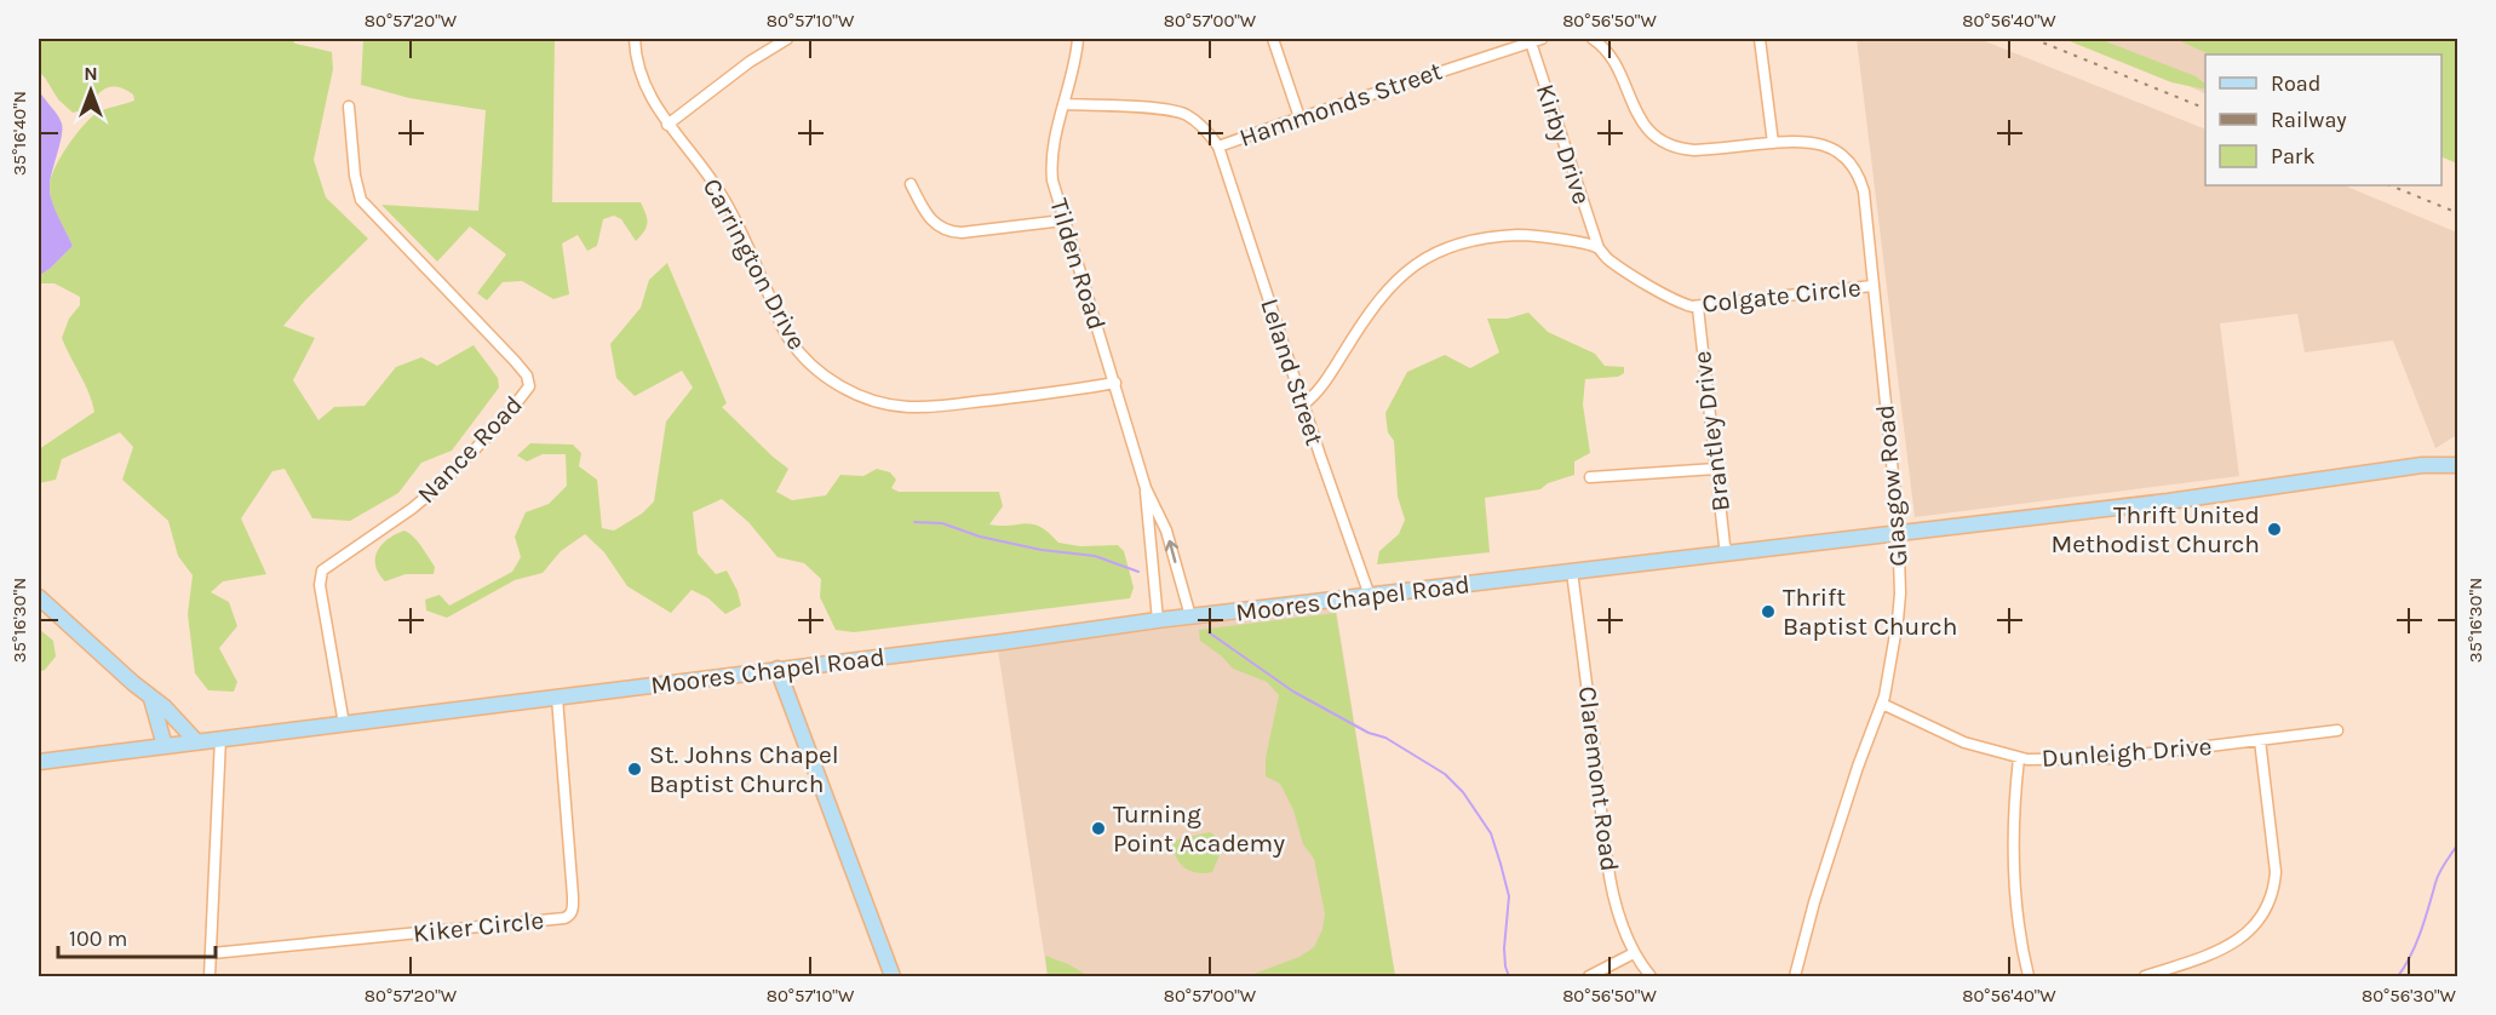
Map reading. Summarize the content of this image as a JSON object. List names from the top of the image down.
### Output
{
  "streets": {
    "main road": ["Moores Chapel Road"],
    "street": [
      "Hammonds Street",
      "Kirby Drive",
      "Carrington Drive",
      "Tilden Road",
      "Colgate Circle",
      "Leland Street",
      "Brantley Drive",
      "Nance Road",
      "Glasgow Road",
      "Dunleigh Drive",
      "Claremont Road",
      "Kiker Circle"
    ]
  },
  "crossings": [
    ["Hammonds Street", "Kirby Drive"],
    ["Hammonds Street", "Tilden Road"],
    ["Hammonds Street", "Leland Street"],
    ["Kirby Drive", "Colgate Circle"],
    ["Carrington Drive", "Tilden Road"],
    ["Tilden Road", "Moores Chapel Road"],
    ["Colgate Circle", "Leland Street"],
    ["Colgate Circle", "Brantley Drive"],
    ["Colgate Circle", "Glasgow Road"],
    ["Leland Street", "Moores Chapel Road"],
    ["Brantley Drive", "Moores Chapel Road"],
    ["Nance Road", "Moores Chapel Road"],
    ["Glasgow Road", "Moores Chapel Road"],
    ["Glasgow Road", "Dunleigh Drive"],
    ["Moores Chapel Road", "Claremont Road"],
    ["Moores Chapel Road", "Kiker Circle"]
  ],
  "places": [
    "Thrift United Methodist Church",
    "Thrift Baptist Church",
    "St. Johns Chapel Baptist Church",
    "Turning Point Academy"
  ],
  "legend": ["Road", "Railway", "Park"],
  "scale_bar": "100 m",
  "north": "top",
  "coordinates": [
    "80°57'20\"W",
    "80°57'10\"W",
    "80°57'00\"W",
    "80°56'50\"W",
    "80°56'40\"W",
    "35°16'40\"N",
    "35°16'30\"N",
    "80°56'30\"W"
  ]
}
